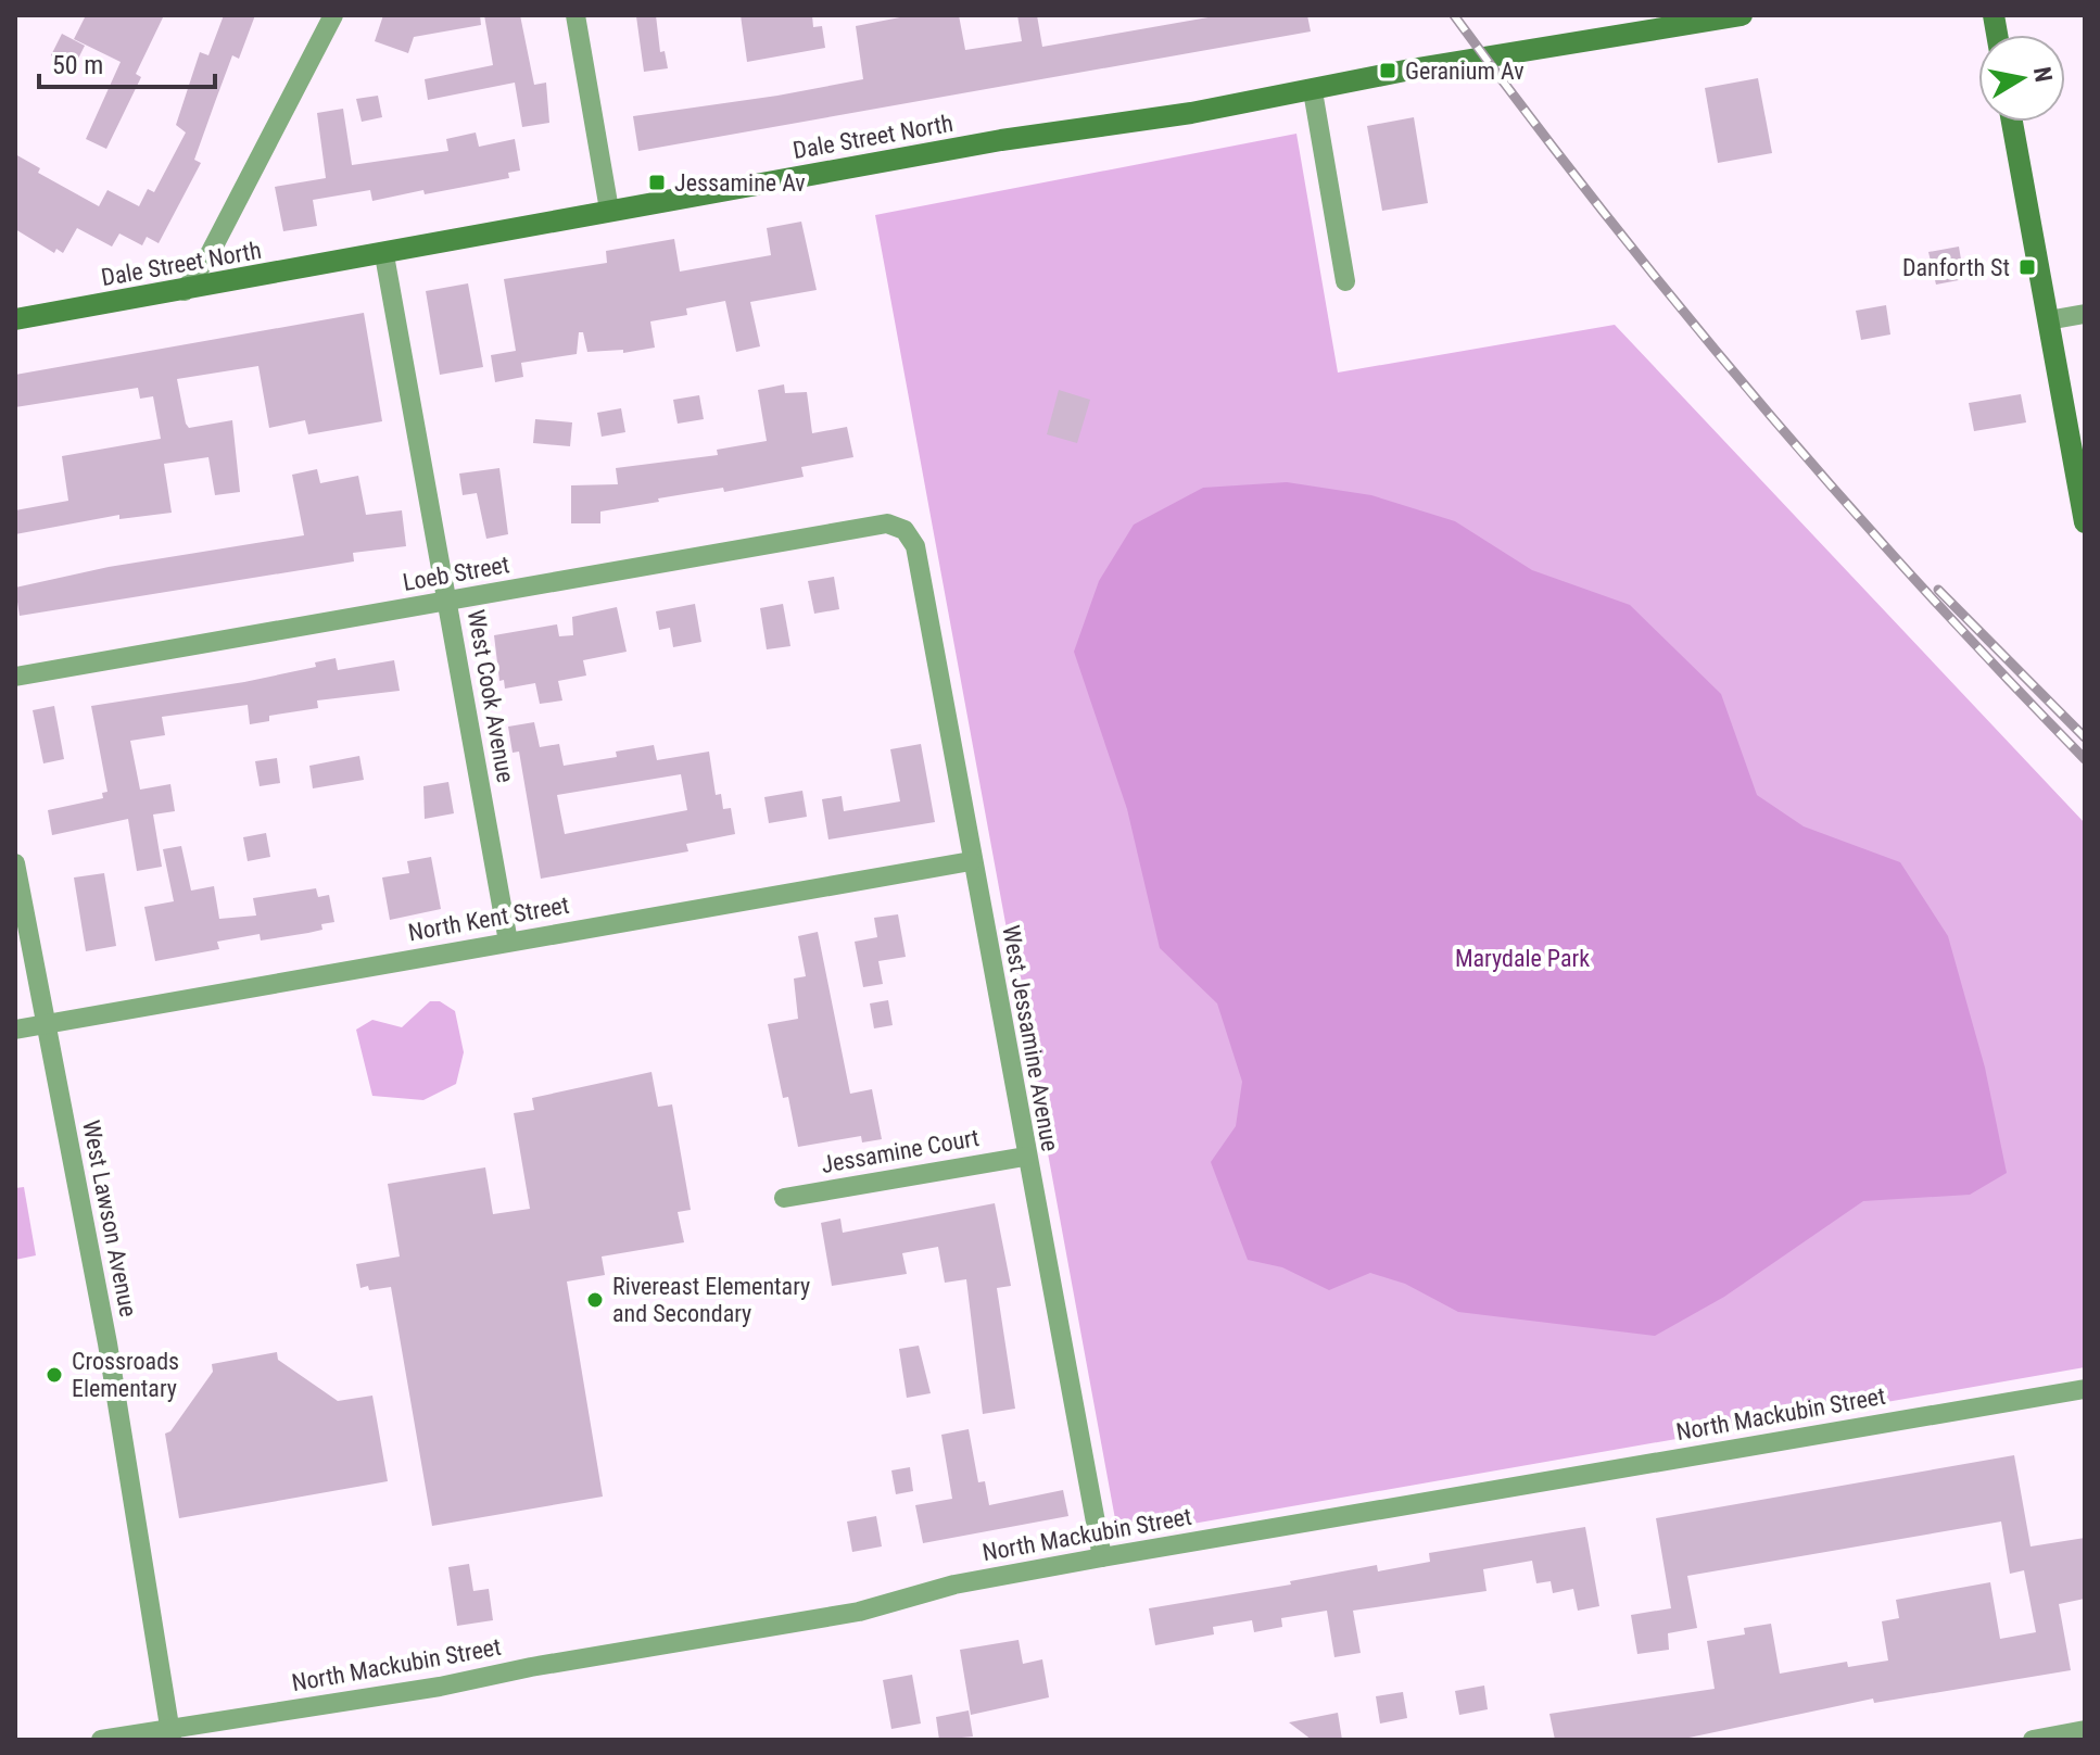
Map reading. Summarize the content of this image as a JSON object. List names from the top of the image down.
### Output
{
  "streets": {
    "main road": ["Dale Street North"],
    "street": [
      "Loeb Street",
      "West Cook Avenue",
      "North Kent Street",
      "West Jessamine Avenue",
      "Jessamine Court",
      "West Lawson Avenue",
      "North Mackubin Street"
    ]
  },
  "crossings": [
    ["Dale Street North", "West Cook Avenue"],
    ["Loeb Street", "West Cook Avenue"],
    ["Loeb Street", "West Jessamine Avenue"],
    ["West Cook Avenue", "North Kent Street"],
    ["North Kent Street", "West Jessamine Avenue"],
    ["North Kent Street", "West Lawson Avenue"],
    ["West Jessamine Avenue", "Jessamine Court"],
    ["West Jessamine Avenue", "North Mackubin Street"],
    ["West Lawson Avenue", "North Mackubin Street"]
  ],
  "parks": ["Marydale Park"],
  "places": {
    "transit": ["Geranium Av", "Jessamine Av", "Danforth St"],
    "other": ["Rivereast Elementary and Secondary", "Crossroads Elementary"]
  },
  "scale_bar": "50 m",
  "north": "right"
}
